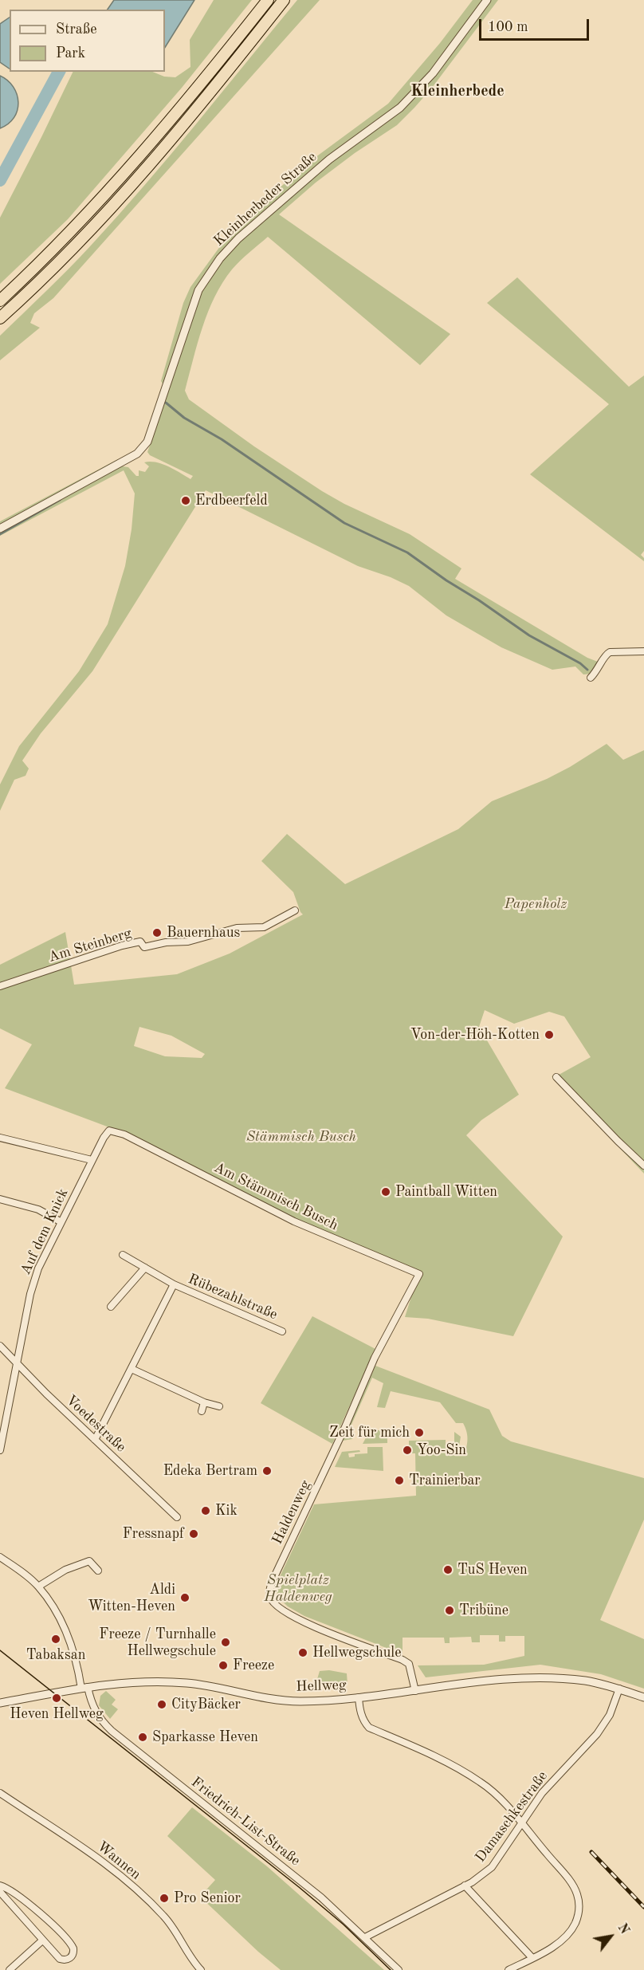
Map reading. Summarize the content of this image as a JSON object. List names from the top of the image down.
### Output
{
  "streets": {
    "street": [
      "Kleinherbeder Straße",
      "Am Steinberg",
      "Am Stämmisch Busch",
      "Auf dem Knick",
      "Rübezahlstraße",
      "Voedestraße",
      "Haldenweg",
      "Hellweg",
      "Damaschkestraße",
      "Friedrich-List-Straße",
      "Wannen"
    ]
  },
  "crossings": [
    ["Am Stämmisch Busch", "Auf dem Knick"],
    ["Am Stämmisch Busch", "Haldenweg"],
    ["Auf dem Knick", "Voedestraße"],
    ["Rübezahlstraße", "Voedestraße"],
    ["Haldenweg", "Hellweg"],
    ["Hellweg", "Damaschkestraße"],
    ["Hellweg", "Friedrich-List-Straße"],
    ["Damaschkestraße", "Friedrich-List-Straße"]
  ],
  "districts": ["Kleinherbede"],
  "parks": ["Papenholz", "Stämmisch Busch", "Spielplatz Haldenweg"],
  "places": [
    "Erdbeerfeld",
    "Bauernhaus",
    "Von-der-Höh-Kotten",
    "Paintball Witten",
    "Zeit für mich",
    "Yoo-Sin",
    "Edeka Bertram",
    "Trainierbar",
    "Kik",
    "Fressnapf",
    "TuS Heven",
    "Aldi Witten-Heven",
    "Tribüne",
    "Tabaksan",
    "Freeze / Turnhalle Hellwegschule",
    "Hellwegschule",
    "Freeze",
    "Heven Hellweg",
    "CityBäcker",
    "Sparkasse Heven",
    "Pro Senior"
  ],
  "legend": ["Straße", "Park"],
  "scale_bar": "100 m",
  "north": "top right"
}
